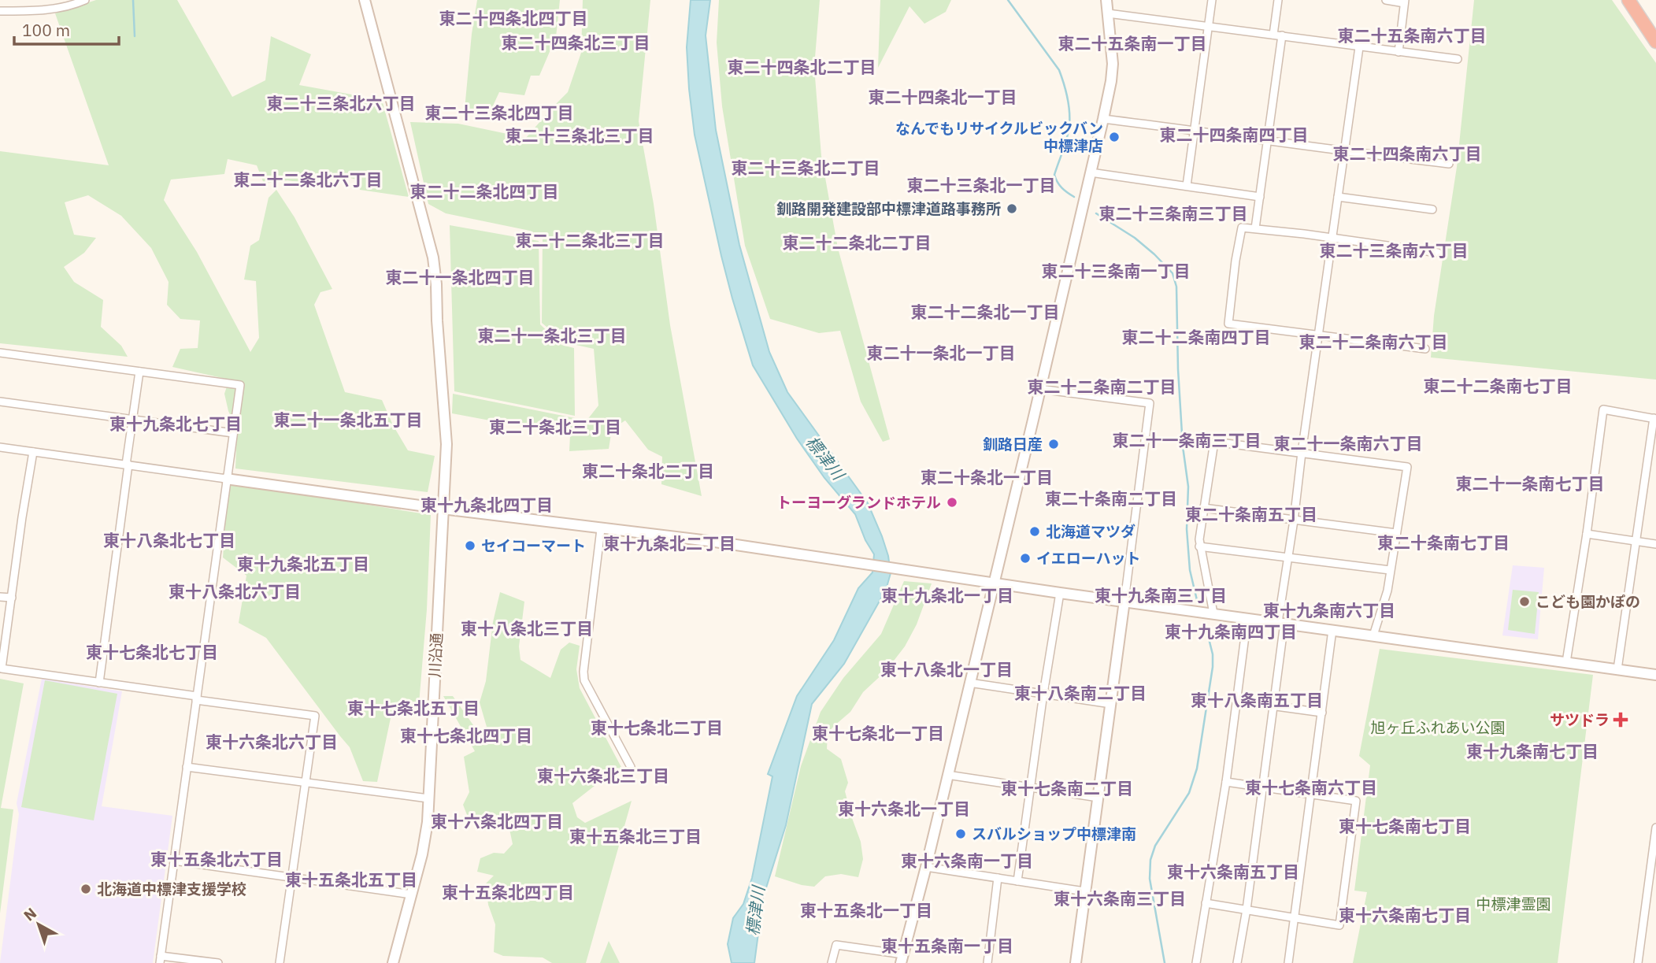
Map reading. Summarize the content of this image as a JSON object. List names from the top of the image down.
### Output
{
  "streets": {
    "street": ["川沿通"]
  },
  "districts": [
    "東二十四条北四丁目",
    "東二十五条南六丁目",
    "東二十四条北三丁目",
    "東二十五条南一丁目",
    "東二十四条北二丁目",
    "東二十四条北一丁目",
    "東二十三条北六丁目",
    "東二十三条北四丁目",
    "東二十四条南四丁目",
    "東二十三条北三丁目",
    "東二十四条南六丁目",
    "東二十三条北二丁目",
    "東二十二条北六丁目",
    "東二十三条北一丁目",
    "東二十二条北四丁目",
    "東二十三条南三丁目",
    "東二十二条北三丁目",
    "東二十二条北二丁目",
    "東二十三条南六丁目",
    "東二十三条南一丁目",
    "東二十一条北四丁目",
    "東二十二条北一丁目",
    "東二十一条北三丁目",
    "東二十二条南四丁目",
    "東二十二条南六丁目",
    "東二十一条北一丁目",
    "東二十二条南七丁目",
    "東二十二条南二丁目",
    "東二十一条北五丁目",
    "東十九条北七丁目",
    "東二十条北三丁目",
    "東二十一条南三丁目",
    "東二十一条南六丁目",
    "東二十条北二丁目",
    "東二十条北一丁目",
    "東二十一条南七丁目",
    "東二十条南二丁目",
    "東十九条北四丁目",
    "東二十条南五丁目",
    "東十八条北七丁目",
    "東二十条南七丁目",
    "東十九条北二丁目",
    "東十九条北五丁目",
    "東十八条北六丁目",
    "東十九条北一丁目",
    "東十九条南三丁目",
    "東十九条南六丁目",
    "東十八条北三丁目",
    "東十九条南四丁目",
    "東十七条北七丁目",
    "東十八条北一丁目",
    "東十八条南二丁目",
    "東十八条南五丁目",
    "東十七条北五丁目",
    "東十七条北二丁目",
    "東十七条北一丁目",
    "東十七条北四丁目",
    "東十六条北六丁目",
    "東十九条南七丁目",
    "東十六条北三丁目",
    "東十七条南六丁目",
    "東十七条南二丁目",
    "東十六条北一丁目",
    "東十六条北四丁目",
    "東十七条南七丁目",
    "東十五条北三丁目",
    "東十五条北六丁目",
    "東十六条南一丁目",
    "東十六条南五丁目",
    "東十五条北五丁目",
    "東十五条北四丁目",
    "東十六条南三丁目",
    "東十五条北一丁目",
    "東十六条南七丁目",
    "東十五条南一丁目"
  ],
  "water": ["標津川"],
  "parks": ["旭ヶ丘ふれあい公園", "中標津霊園"],
  "places": {
    "other": [
      "なんでもリサイクルビックバン 中標津店",
      "釧路開発建設部中標津道路事務所",
      "釧路日産",
      "トーヨーグランドホテル",
      "北海道マツダ",
      "セイコーマート",
      "イエローハット",
      "こども園かぽの",
      "スバルショップ中標津南",
      "北海道中標津支援学校"
    ],
    "health": ["サツドラ"]
  },
  "scale_bar": "100 m",
  "north": "top left"
}
